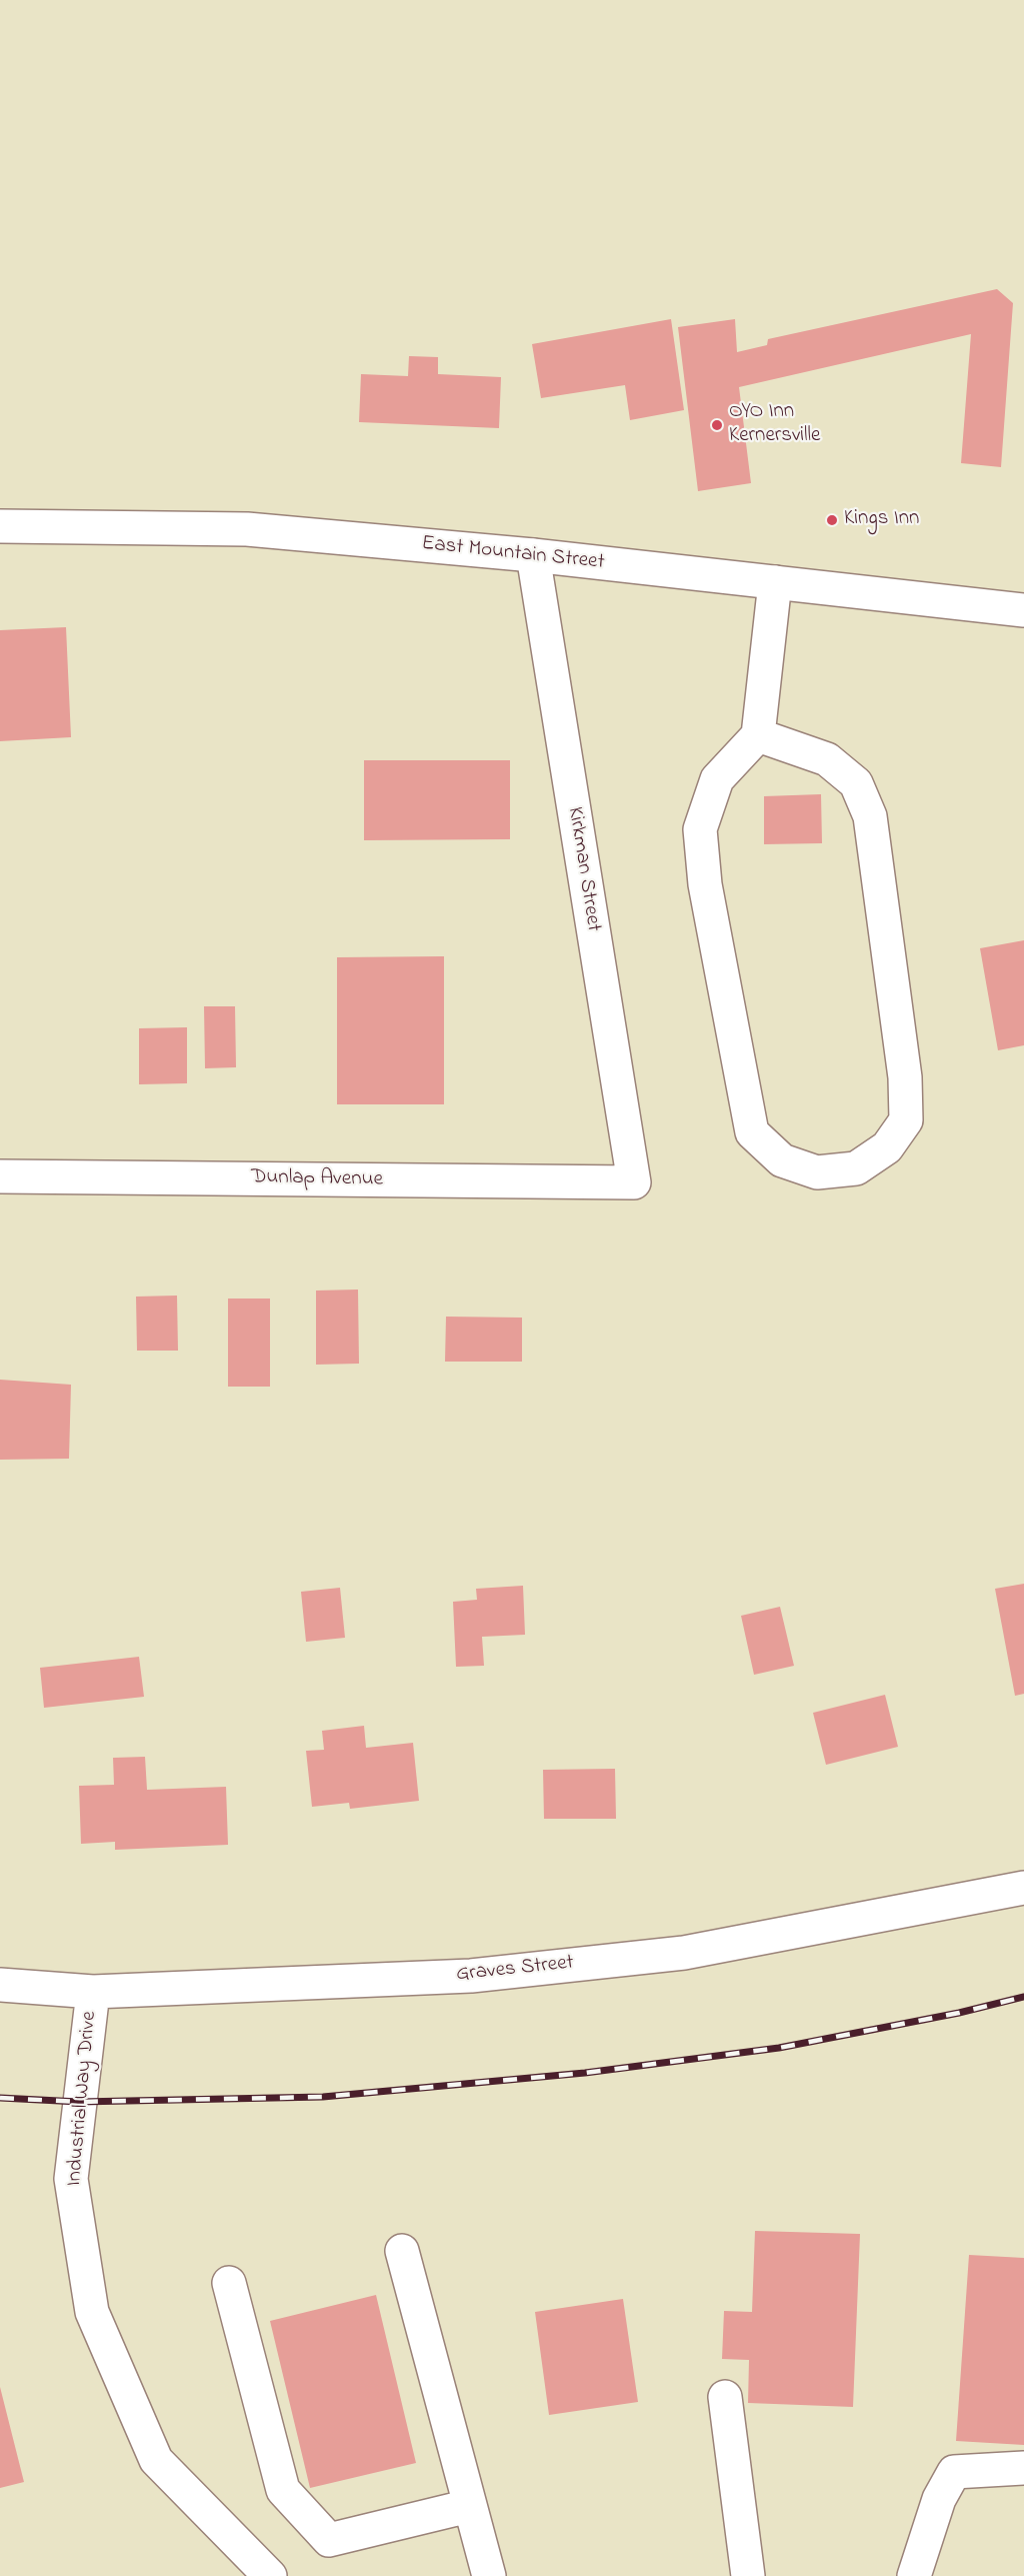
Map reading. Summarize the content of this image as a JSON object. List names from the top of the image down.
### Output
{
  "streets": {
    "street": [
      "East Mountain Street",
      "Kirkman Street",
      "Dunlap Avenue",
      "Graves Street",
      "Industrial Way Drive"
    ]
  },
  "crossings": [
    ["East Mountain Street", "Kirkman Street"],
    ["Kirkman Street", "Dunlap Avenue"],
    ["Graves Street", "Industrial Way Drive"]
  ],
  "places": ["OYO Inn Kernersville", "Kings Inn"]
}
